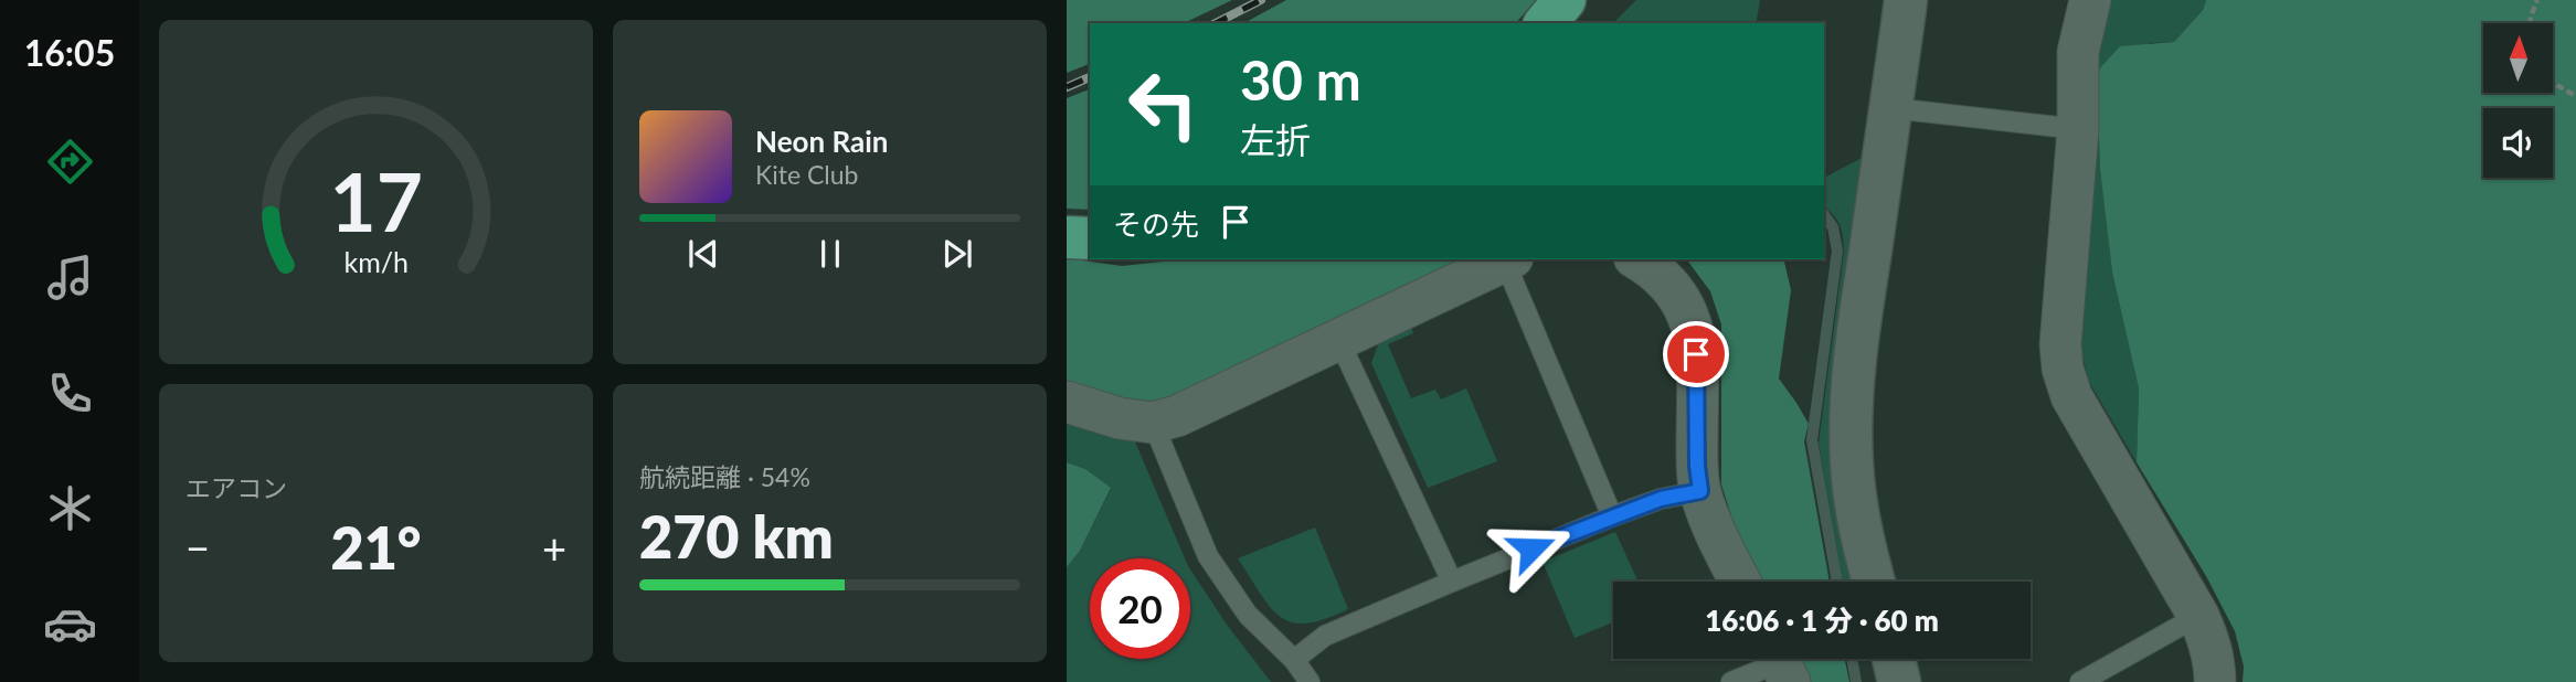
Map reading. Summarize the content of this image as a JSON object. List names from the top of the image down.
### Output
{
  "north": "top",
  "page": {
    "tabs": "16:05",
    "turn": ["30 m", "左折"],
    "song": ["Neon Rain", "Kite Club"],
    "then": "その先",
    "tile": [
      "エアコン",
      ["航続距離 · 54%", "270 km"]
    ],
    "heat": ["−", "21°", "+"],
    "limit": "20",
    "trip": "16:06 · 1 分 · 60 m",
    "gauge": ["17", "km/h"]
  }
}
